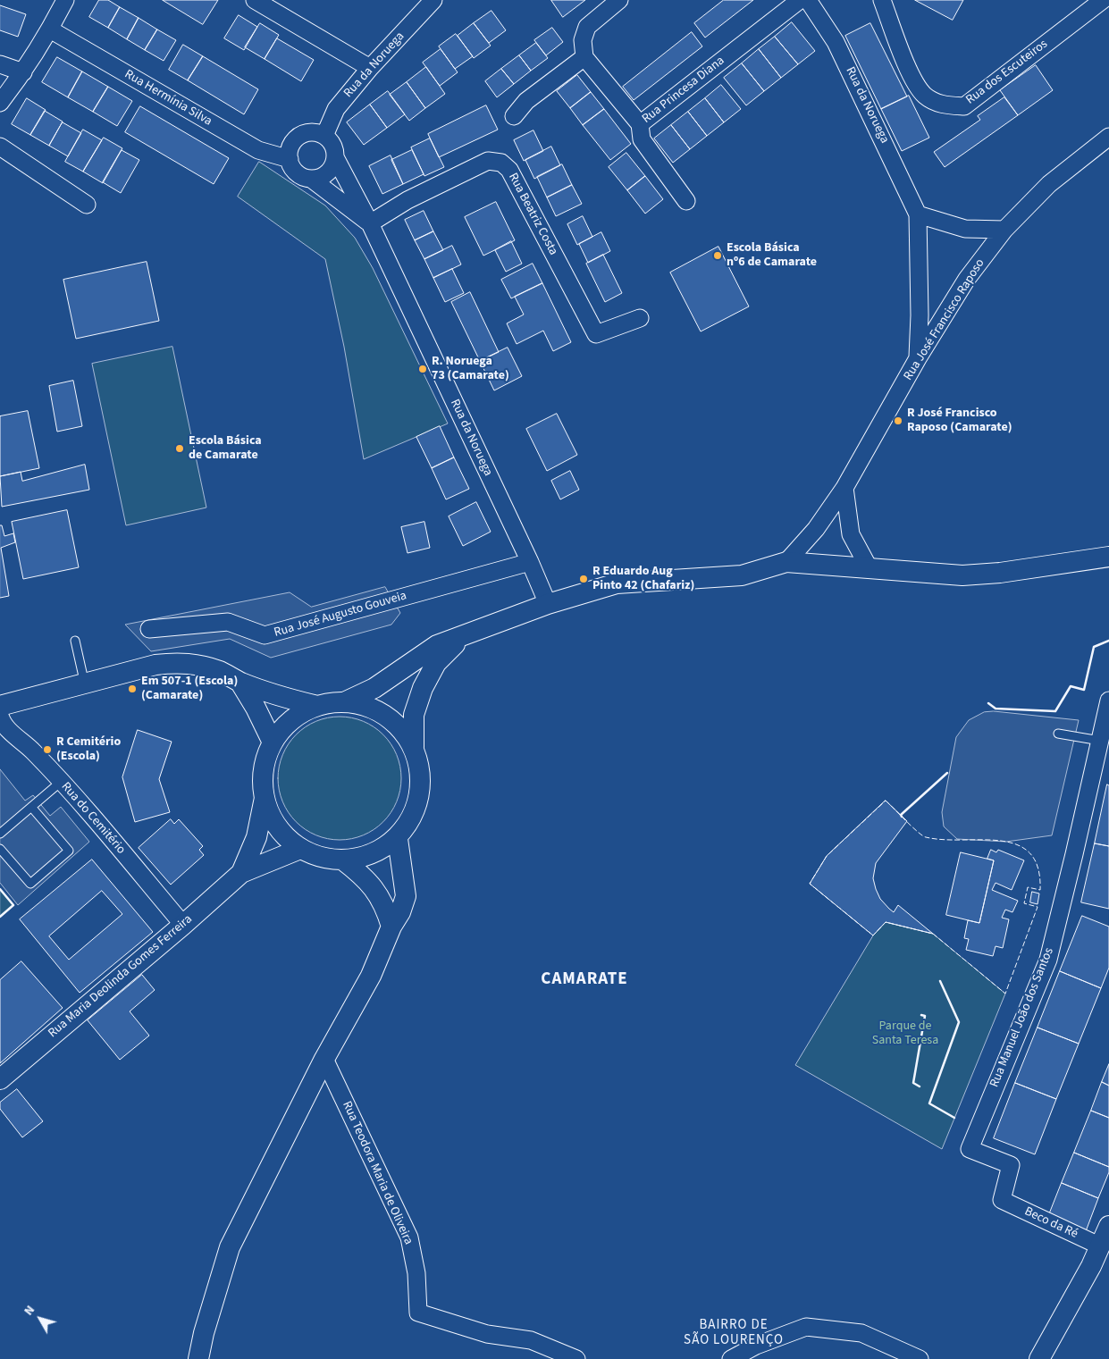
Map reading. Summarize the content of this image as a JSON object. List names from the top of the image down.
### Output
{
  "streets": {
    "street": [
      "Rua da Noruega",
      "Rua dos Escuteiros",
      "Rua Princesa Diana",
      "Rua Hermínia Silva",
      "Rua Beatriz Costa",
      "Rua José Francisco Raposo",
      "Rua José Augusto Gouveia",
      "Rua do Cemitério",
      "Rua Maria Deolinda Gomes Ferreira",
      "Rua Manuel João dos Santos",
      "Rua Teodora Maria de Oliveira",
      "Beco da Ré"
    ]
  },
  "crossings": [
    ["Rua da Noruega", "Rua Hermínia Silva"],
    ["Rua da Noruega", "Rua Beatriz Costa"],
    ["Rua da Noruega", "Rua José Francisco Raposo"],
    ["Rua da Noruega", "Rua José Augusto Gouveia"],
    ["Rua do Cemitério", "Rua Maria Deolinda Gomes Ferreira"],
    ["Rua Manuel João dos Santos", "Beco da Ré"]
  ],
  "districts": ["CAMARATE", "BAIRRO DE SÃO LOURENÇO"],
  "parks": ["Parque de Santa Teresa"],
  "places": [
    "Escola Básica nº6 de Camarate",
    "R. Noruega 73 (Camarate)",
    "R José Francisco Raposo (Camarate)",
    "Escola Básica de Camarate",
    "R Eduardo Aug Pinto 42 (Chafariz)",
    "Em 507-1 (Escola) (Camarate)",
    "R Cemitério (Escola)"
  ],
  "north": "top left"
}
